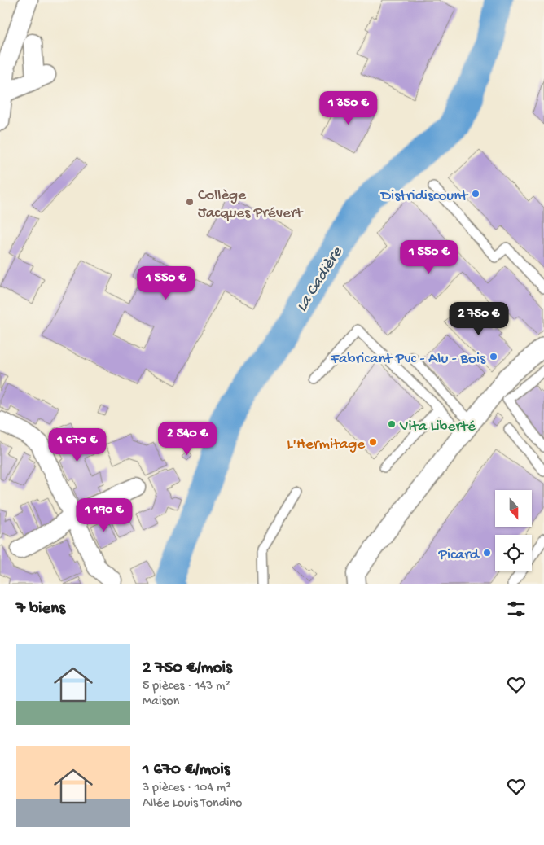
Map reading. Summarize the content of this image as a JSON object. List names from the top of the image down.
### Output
{
  "water": ["La Cadière"],
  "places": [
    "Distridiscount",
    "Collège Jacques Prévert",
    "Fabricant Pvc - Alu - Bois",
    "Vita Liberté",
    "L'Hermitage",
    "Picard"
  ],
  "north": "bottom",
  "page": {
    "price": [
      "1 350 €",
      "1 550 €",
      "1 550 €",
      "2 750 €",
      "2 540 €",
      "1 670 €",
      "1 190 €"
    ],
    "heading": "7 biens",
    "list": [
      {
        "name": "2 750 €/mois",
        "note": "5 pièces · 143 m² · Maison"
      },
      {
        "name": "1 670 €/mois",
        "note": "3 pièces · 104 m² · Allée Louis Tondino"
      }
    ]
  }
}
